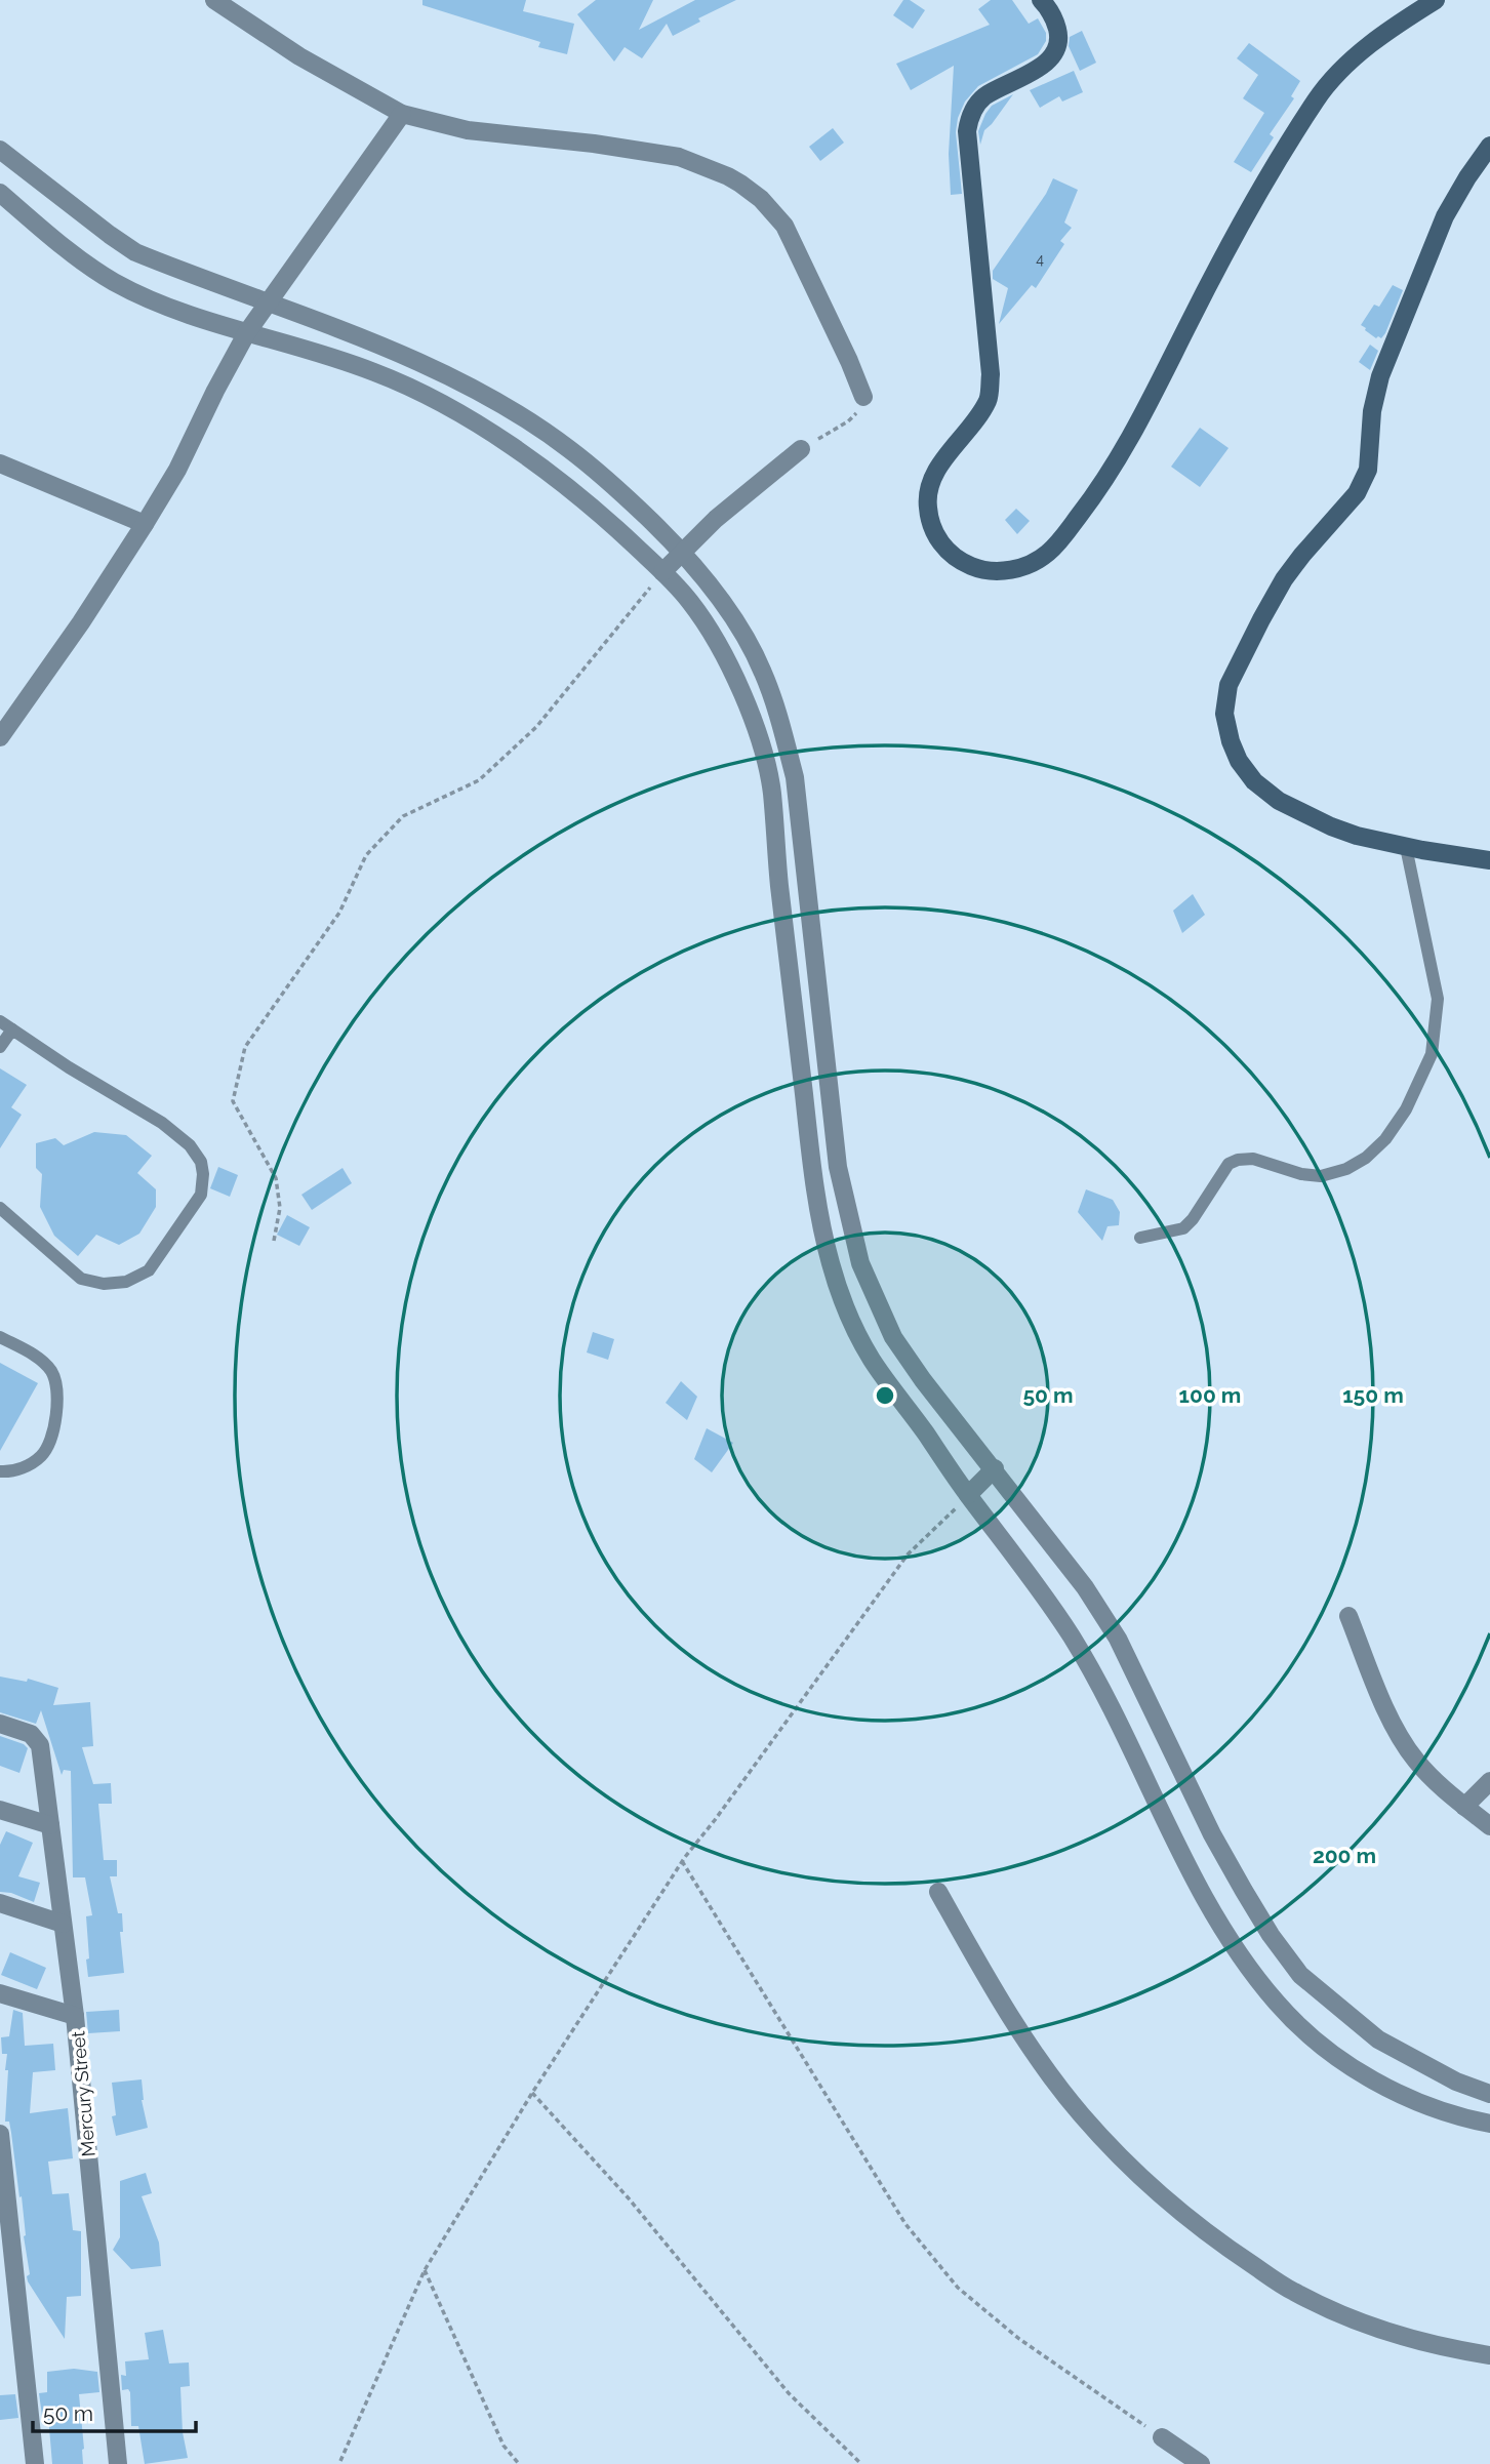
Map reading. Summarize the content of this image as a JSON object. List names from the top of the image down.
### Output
{
  "streets": {
    "street": ["Mercury Street"]
  },
  "house_numbers": ["4"],
  "scale_bar": "50 m",
  "rings": [
    "50 m",
    "100 m",
    "150 m",
    "200 m"
  ]
}
